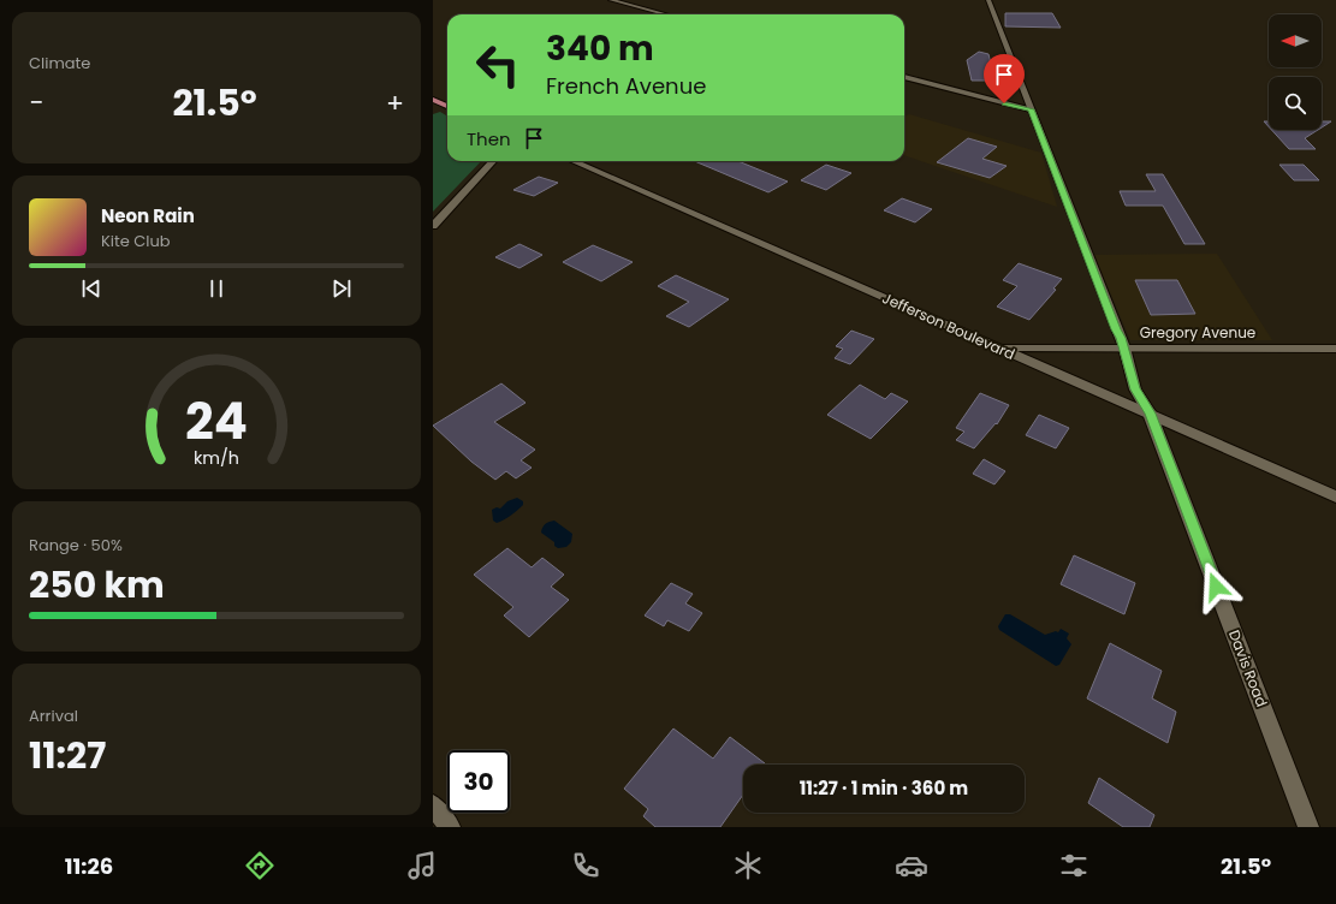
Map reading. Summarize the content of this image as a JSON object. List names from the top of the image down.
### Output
{
  "streets": {
    "street": ["Jefferson Boulevard", "Gregory Avenue", "Davis Road"]
  },
  "crossings": [
    ["Jefferson Boulevard", "Gregory Avenue"],
    ["Jefferson Boulevard", "Davis Road"],
    ["Gregory Avenue", "Davis Road"]
  ],
  "north": "left",
  "page": {
    "tile": [
      "Climate",
      ["Range · 50%", "250 km"],
      ["Arrival", "11:27"]
    ],
    "turn": ["340 m", "French Avenue"],
    "heat": ["−", "21.5°", "+"],
    "then": "Then",
    "song": ["Neon Rain", "Kite Club"],
    "limit": "30",
    "trip": "11:27 · 1 min · 360 m",
    "tabs": ["11:26", "21.5°"],
    "gauge": ["24", "km/h"]
  }
}
